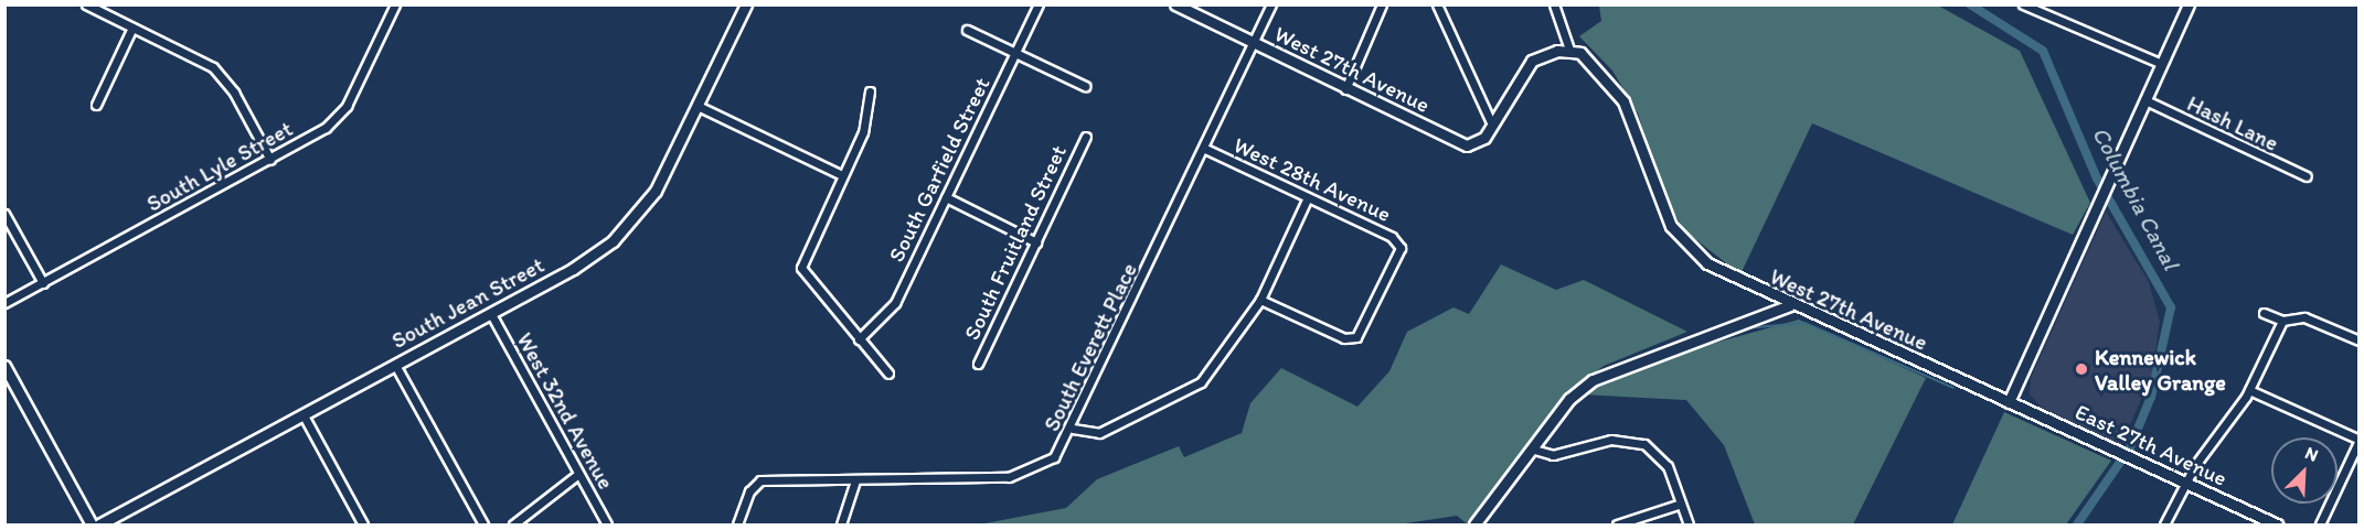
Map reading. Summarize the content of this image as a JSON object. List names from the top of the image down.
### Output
{
  "streets": {
    "main road": ["West 27th Avenue", "South Jean Street", "East 27th Avenue"],
    "street": [
      "Hash Lane",
      "South Lyle Street",
      "South Garfield Street",
      "West 28th Avenue",
      "South Fruitland Street",
      "South Everett Place",
      "West 32nd Avenue"
    ]
  },
  "crossings": [
    ["West 27th Avenue", "South Everett Place"],
    ["West 27th Avenue", "East 27th Avenue"],
    ["West 28th Avenue", "South Everett Place"],
    ["South Jean Street", "West 32nd Avenue"]
  ],
  "water": ["Columbia Canal"],
  "places": ["Kennewick Valley Grange"],
  "north": "top right"
}
